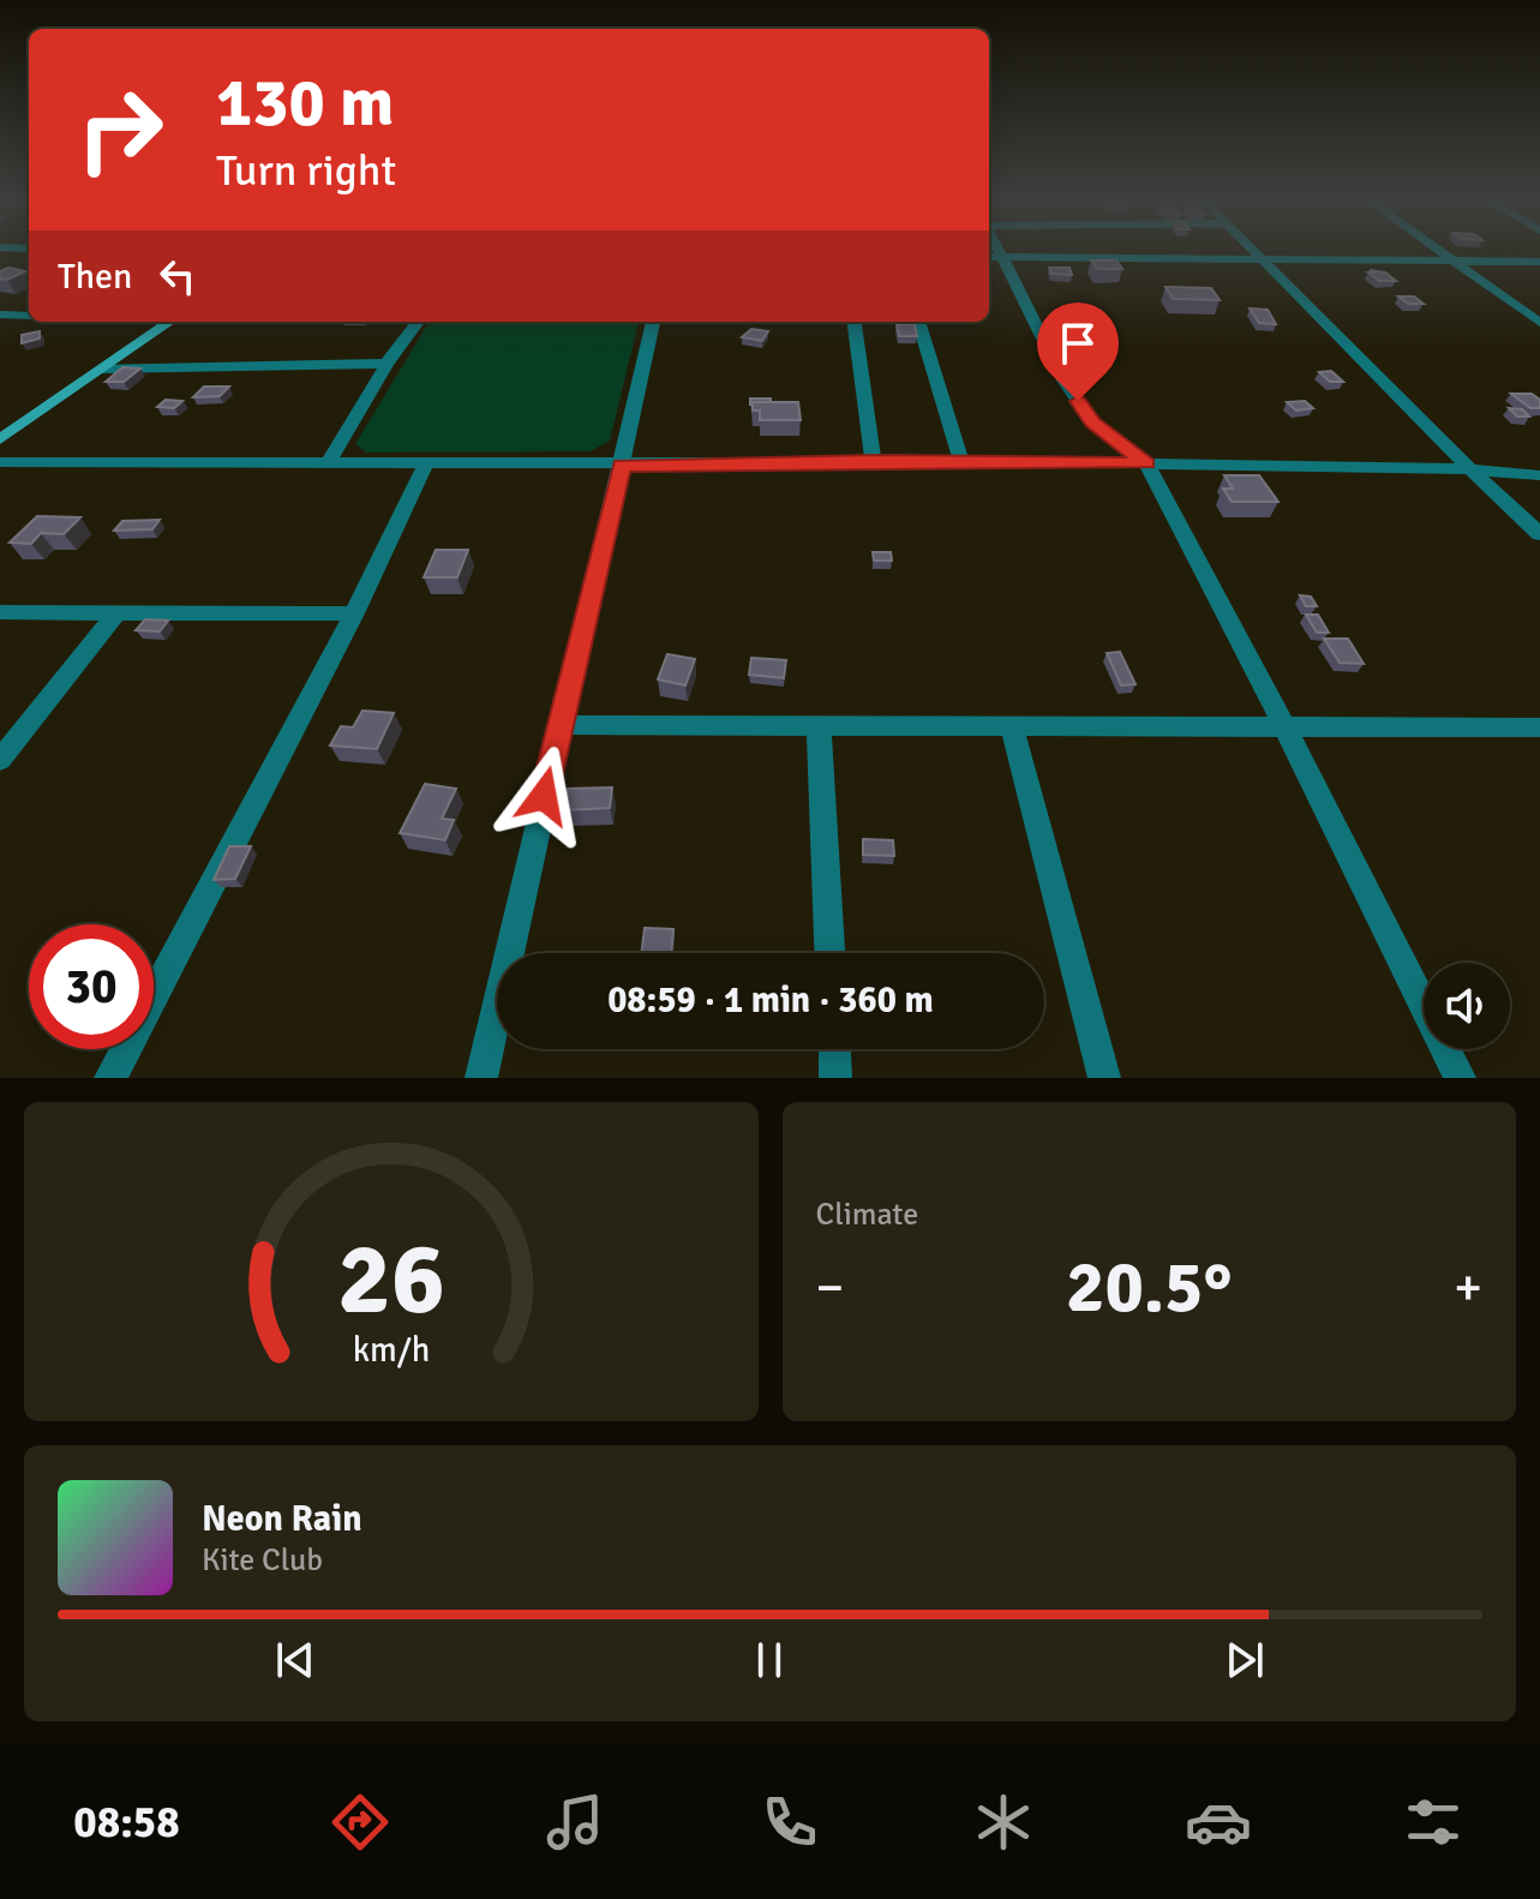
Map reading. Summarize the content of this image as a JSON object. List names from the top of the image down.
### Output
{
  "page": {
    "turn": ["130 m", "Turn right"],
    "then": "Then",
    "limit": "30",
    "trip": "08:59 · 1 min · 360 m",
    "tile": "Climate",
    "heat": ["−", "20.5°", "+"],
    "song": ["Neon Rain", "Kite Club"],
    "tabs": "08:58",
    "gauge": ["26", "km/h"]
  }
}
